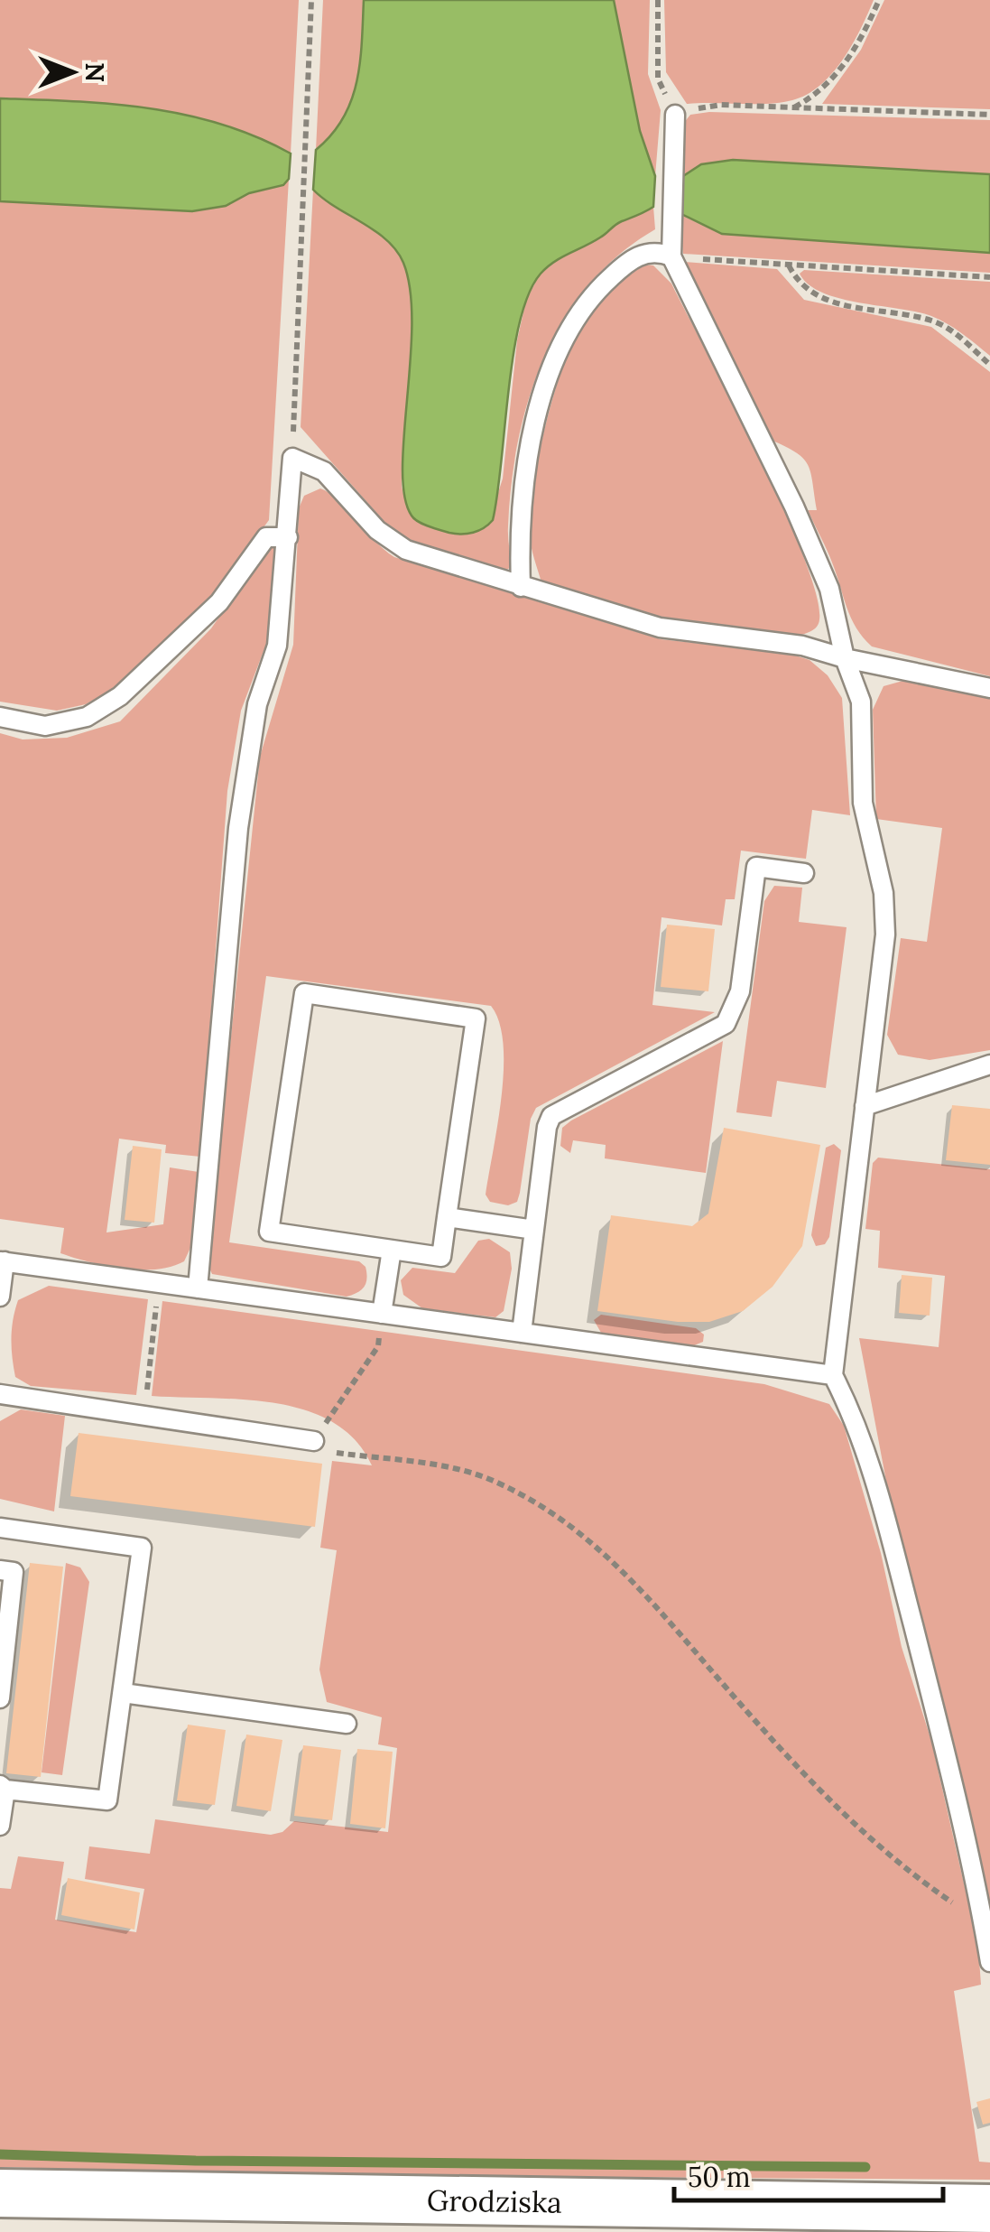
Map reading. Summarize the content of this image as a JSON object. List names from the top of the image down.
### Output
{
  "streets": {
    "main road": ["Grodziska"]
  },
  "scale_bar": "50 m",
  "north": "right"
}
